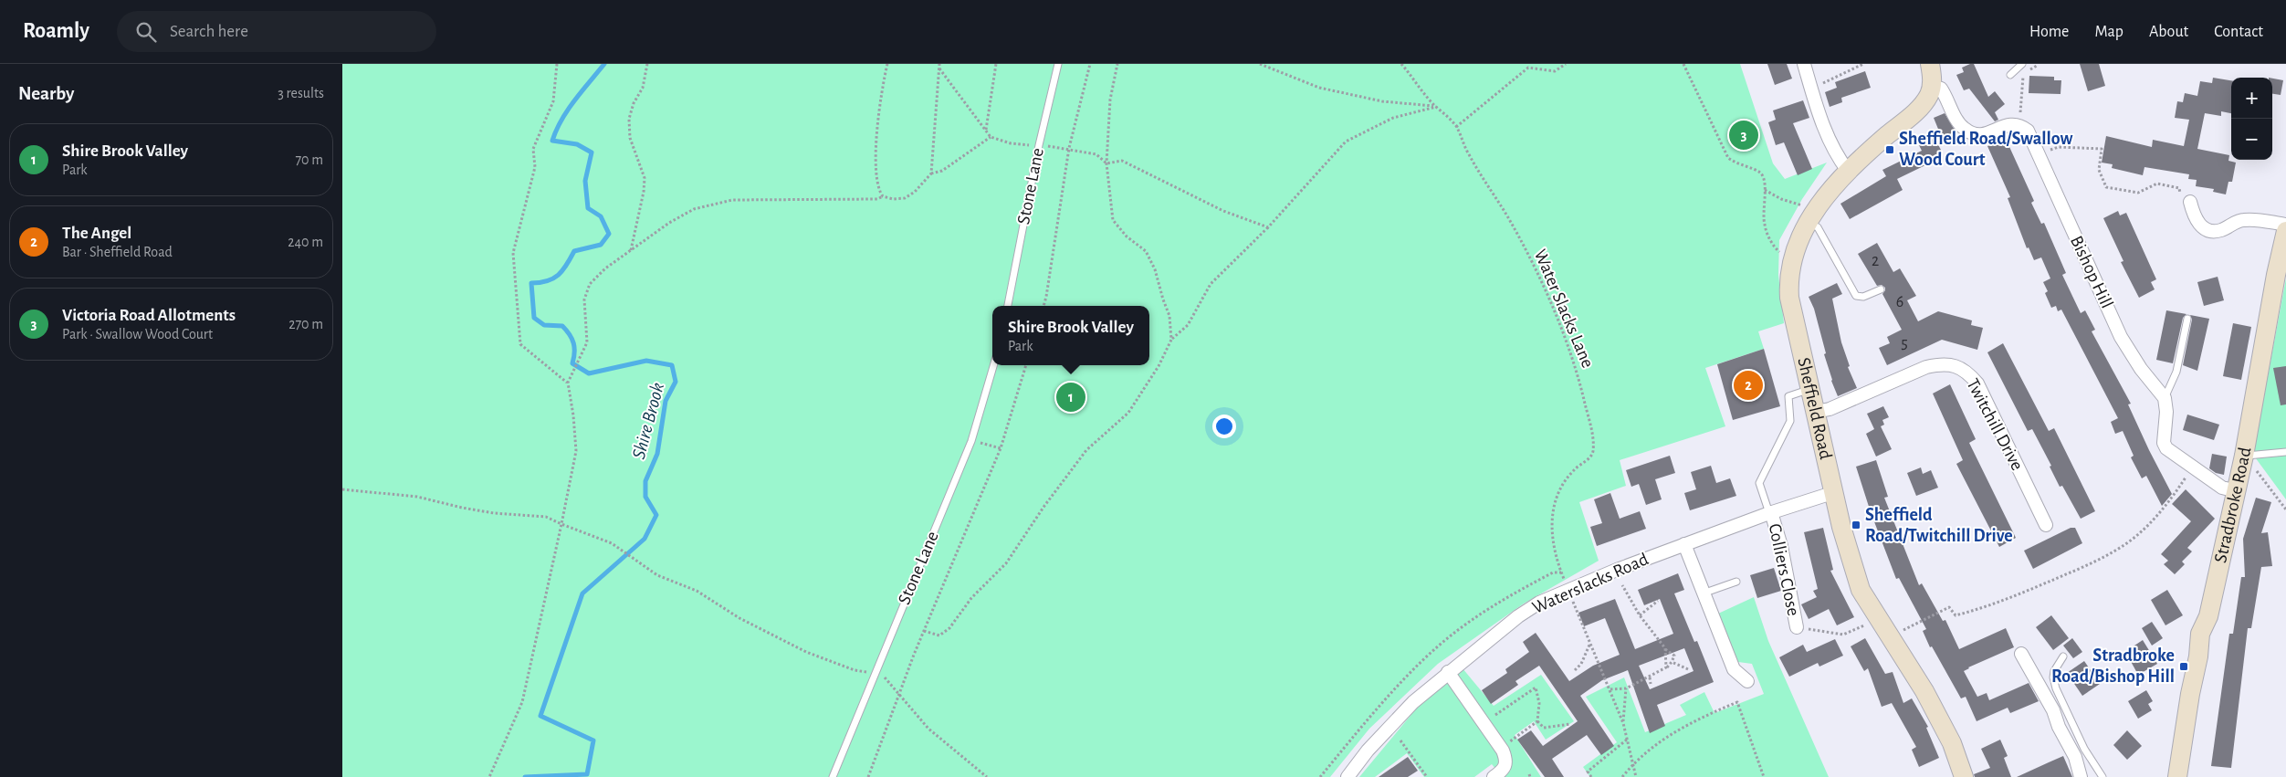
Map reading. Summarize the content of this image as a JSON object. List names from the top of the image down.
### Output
{
  "streets": {
    "main road": ["Sheffield Road", "Stradbroke Road"],
    "street": [
      "Bishop Hill",
      "Twitchill Drive",
      "Colliers Close",
      "Waterslacks Road"
    ],
    "lane": ["Stone Lane"],
    "path": ["Water Slacks Lane"]
  },
  "crossings": [
    ["Bishop Hill", "Sheffield Road"],
    ["Sheffield Road", "Twitchill Drive"],
    ["Sheffield Road", "Waterslacks Road"],
    ["Colliers Close", "Waterslacks Road"]
  ],
  "water": ["Shire Brook"],
  "places": {
    "transit": ["Sheffield Road/Swallow Wood Court", "Sheffield Road/Twitchill Drive", "Stradbroke Road/Bishop Hill"]
  },
  "house_numbers": ["2", "6", "5"],
  "page": {
    "header": "Roamly",
    "search": "Search here",
    "nav": [
      "Home",
      "Map",
      "About",
      "Contact"
    ],
    "heading": ["Nearby", "3 results"],
    "map_buttons": ["+", "−"],
    "pins": ["3", "2", "1"],
    "list": [
      {
        "mark": "1",
        "name": "Shire Brook Valley",
        "note": "Park",
        "value": "70 m"
      },
      {
        "mark": "2",
        "name": "The Angel",
        "note": "Bar · Sheffield Road",
        "value": "240 m"
      },
      {
        "mark": "3",
        "name": "Victoria Road Allotments",
        "note": "Park · Swallow Wood Court",
        "value": "270 m"
      }
    ],
    "popup": ["Shire Brook Valley", "Park"]
  }
}
